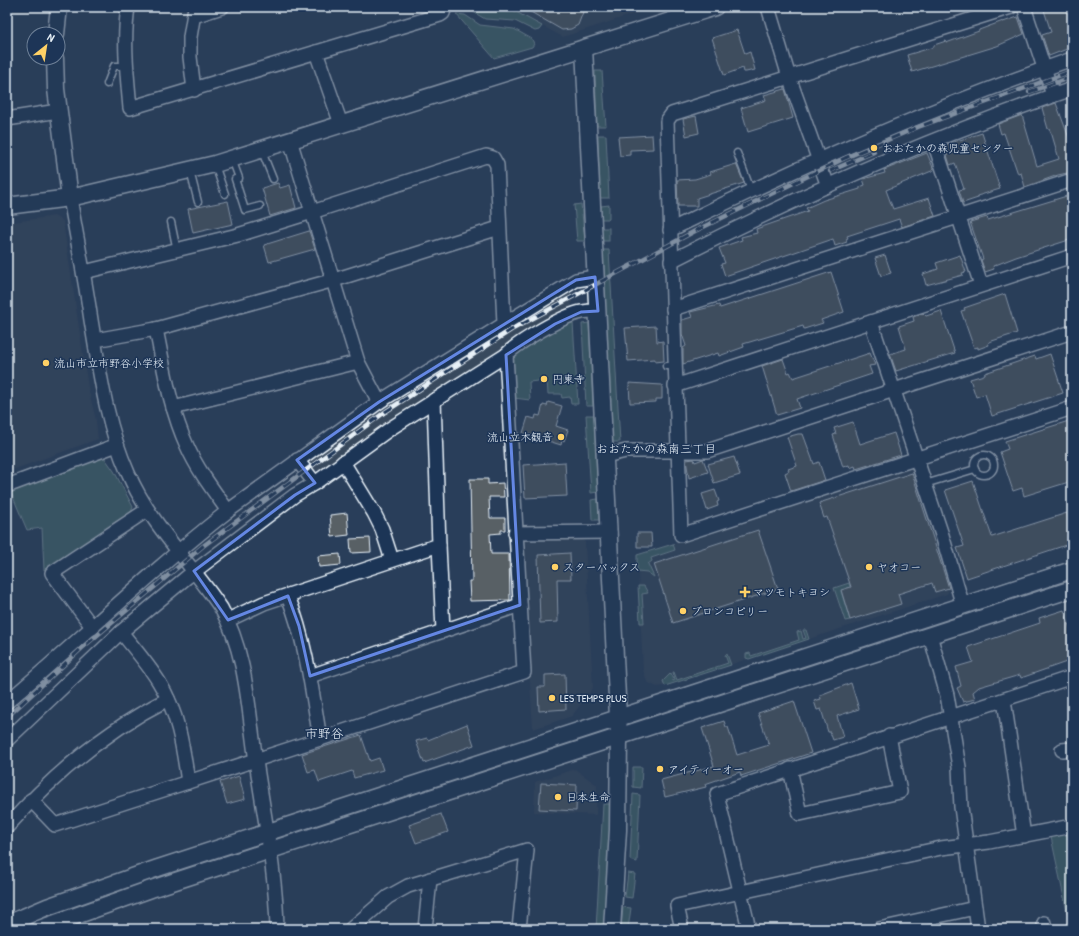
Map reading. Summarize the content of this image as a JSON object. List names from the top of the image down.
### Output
{
  "districts": ["おおたかの森南三丁目", "市野谷"],
  "places": {
    "other": [
      "おおたかの森児童センター",
      "流山市立市野谷小学校",
      "円東寺",
      "流山立木観音",
      "スターバックス",
      "ヤオコー",
      "ブロンコビリー",
      "LES TEMPS PLUS",
      "アイティーオー",
      "日本生命"
    ],
    "health": ["マツモトキヨシ"]
  },
  "north": "top right"
}
